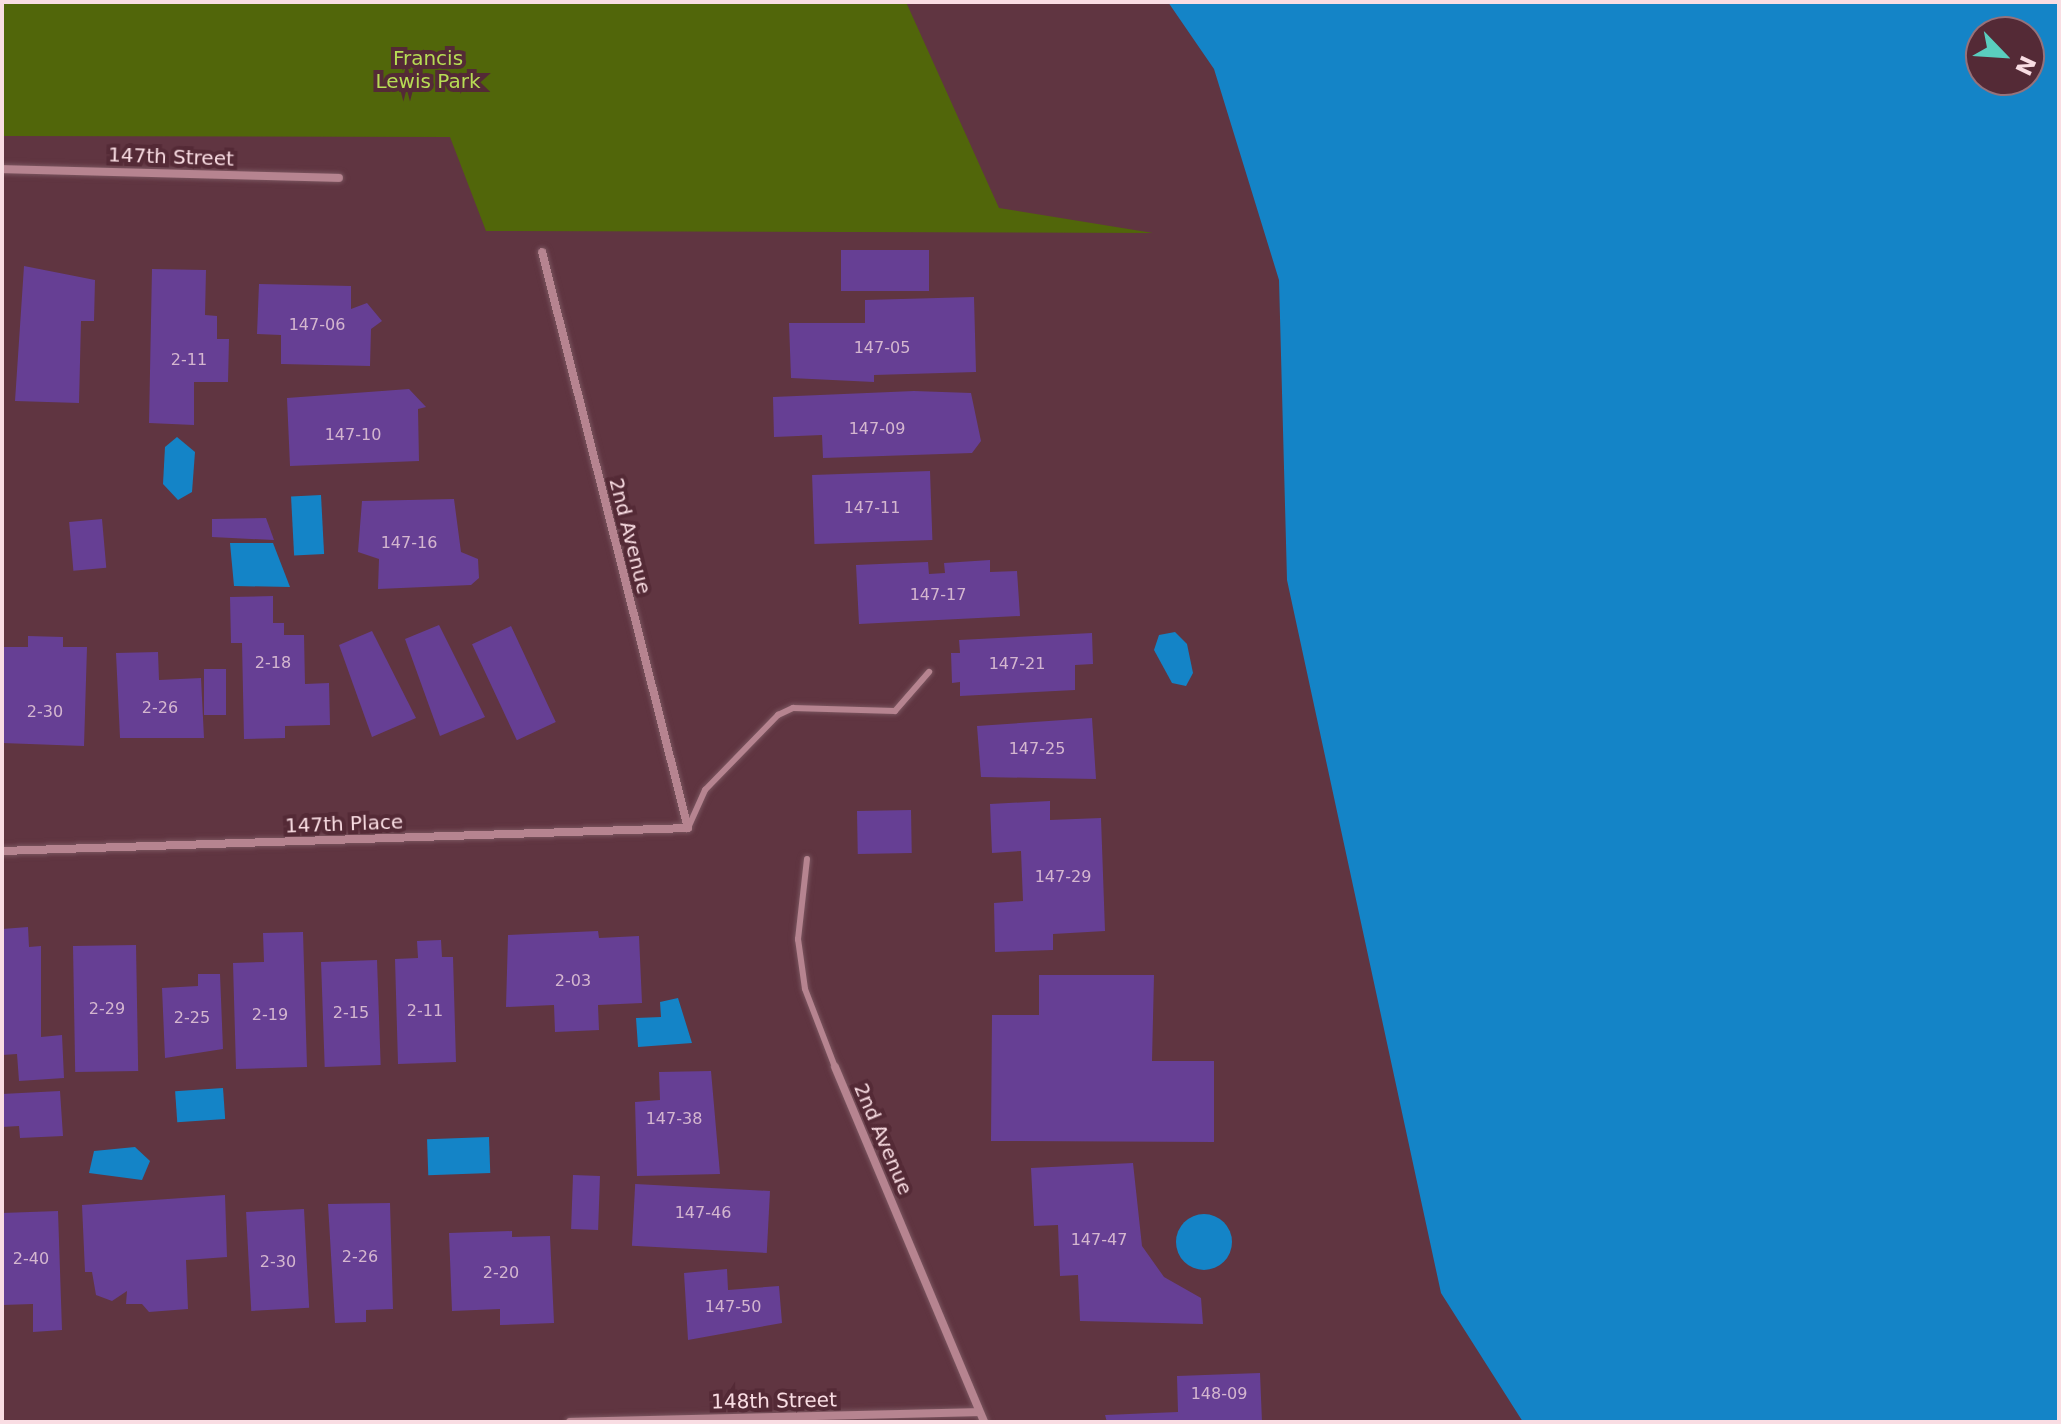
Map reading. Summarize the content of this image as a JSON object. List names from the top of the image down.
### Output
{
  "streets": {
    "street": [
      "147th Street",
      "2nd Avenue",
      "147th Place",
      "148th Street"
    ]
  },
  "crossings": [
    ["2nd Avenue", "147th Place"],
    ["2nd Avenue", "148th Street"]
  ],
  "parks": ["Francis Lewis Park"],
  "house_numbers": [
    "147-06",
    "147-05",
    "2-11",
    "147-09",
    "147-10",
    "147-11",
    "147-16",
    "147-17",
    "2-18",
    "147-21",
    "2-26",
    "2-30",
    "147-25",
    "147-29",
    "2-03",
    "2-29",
    "2-11",
    "2-15",
    "2-19",
    "2-25",
    "147-38",
    "147-46",
    "147-47",
    "2-26",
    "2-40",
    "2-30",
    "2-20",
    "147-50",
    "148-09"
  ],
  "north": "bottom right"
}
